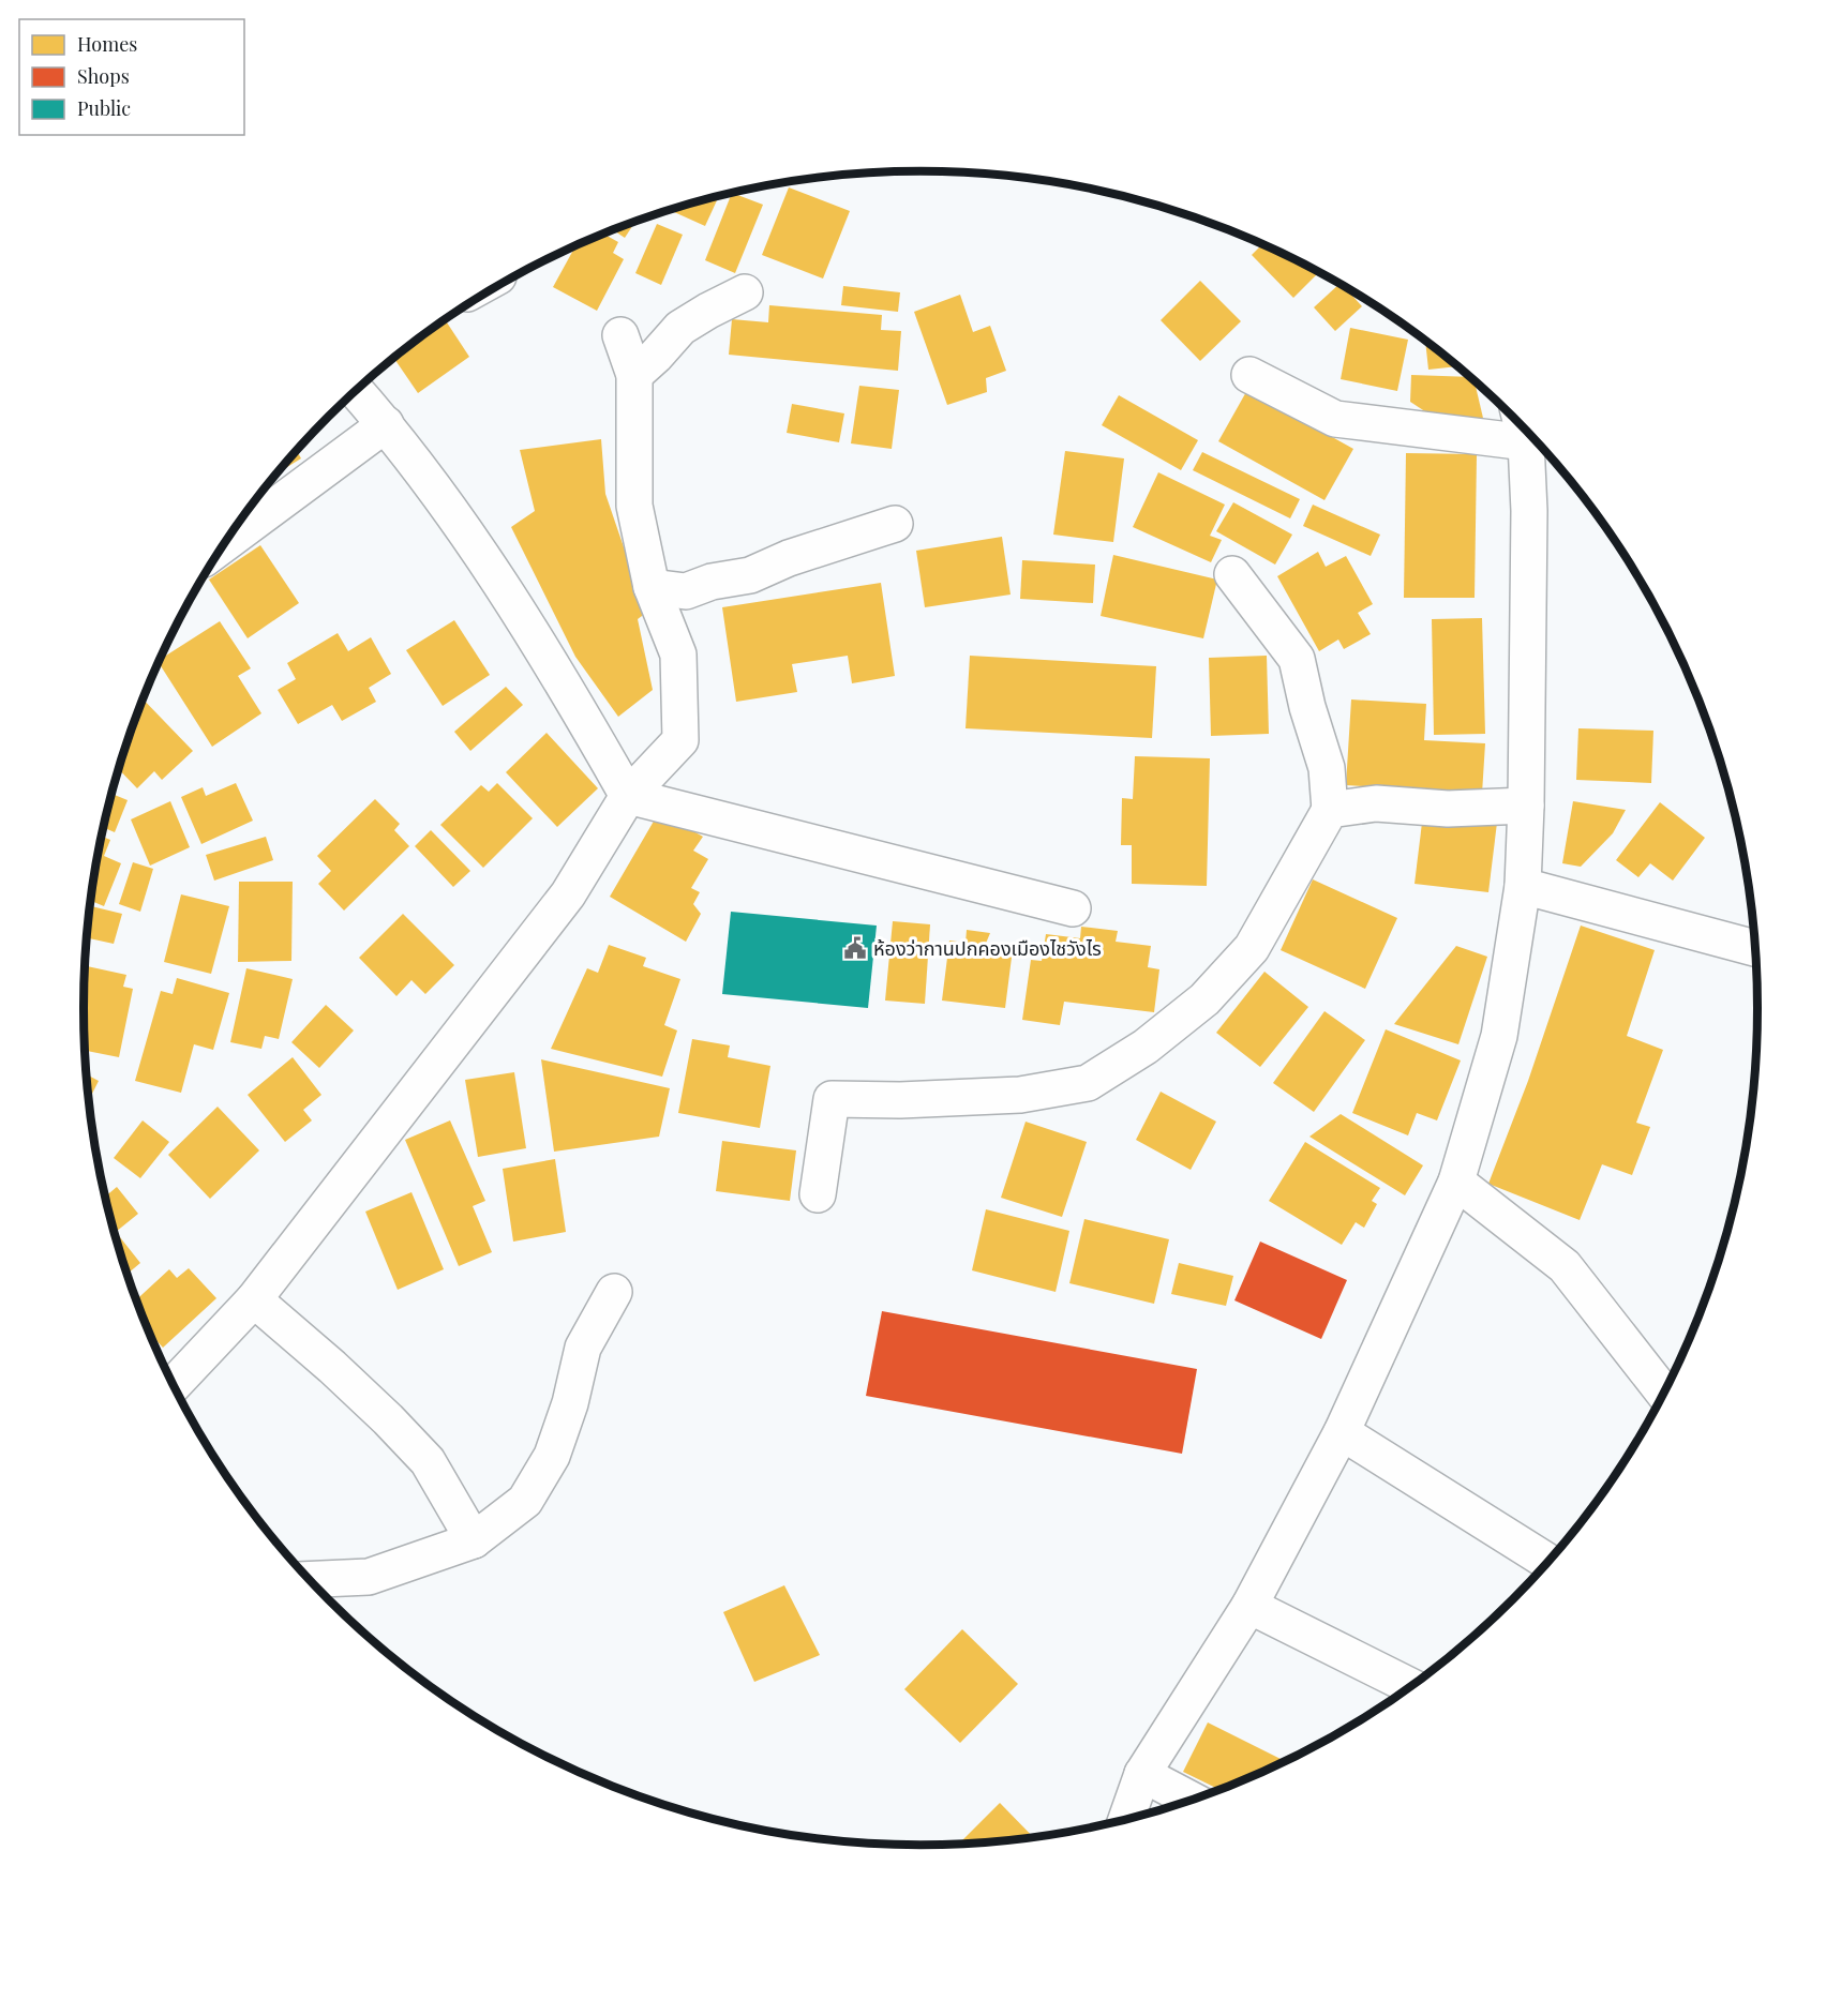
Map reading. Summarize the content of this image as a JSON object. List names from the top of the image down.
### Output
{
  "places": {
    "public building": ["ห้องว่ากานปกคองเมืองไชวังไร"]
  },
  "legend": ["Homes", "Shops", "Public"]
}
